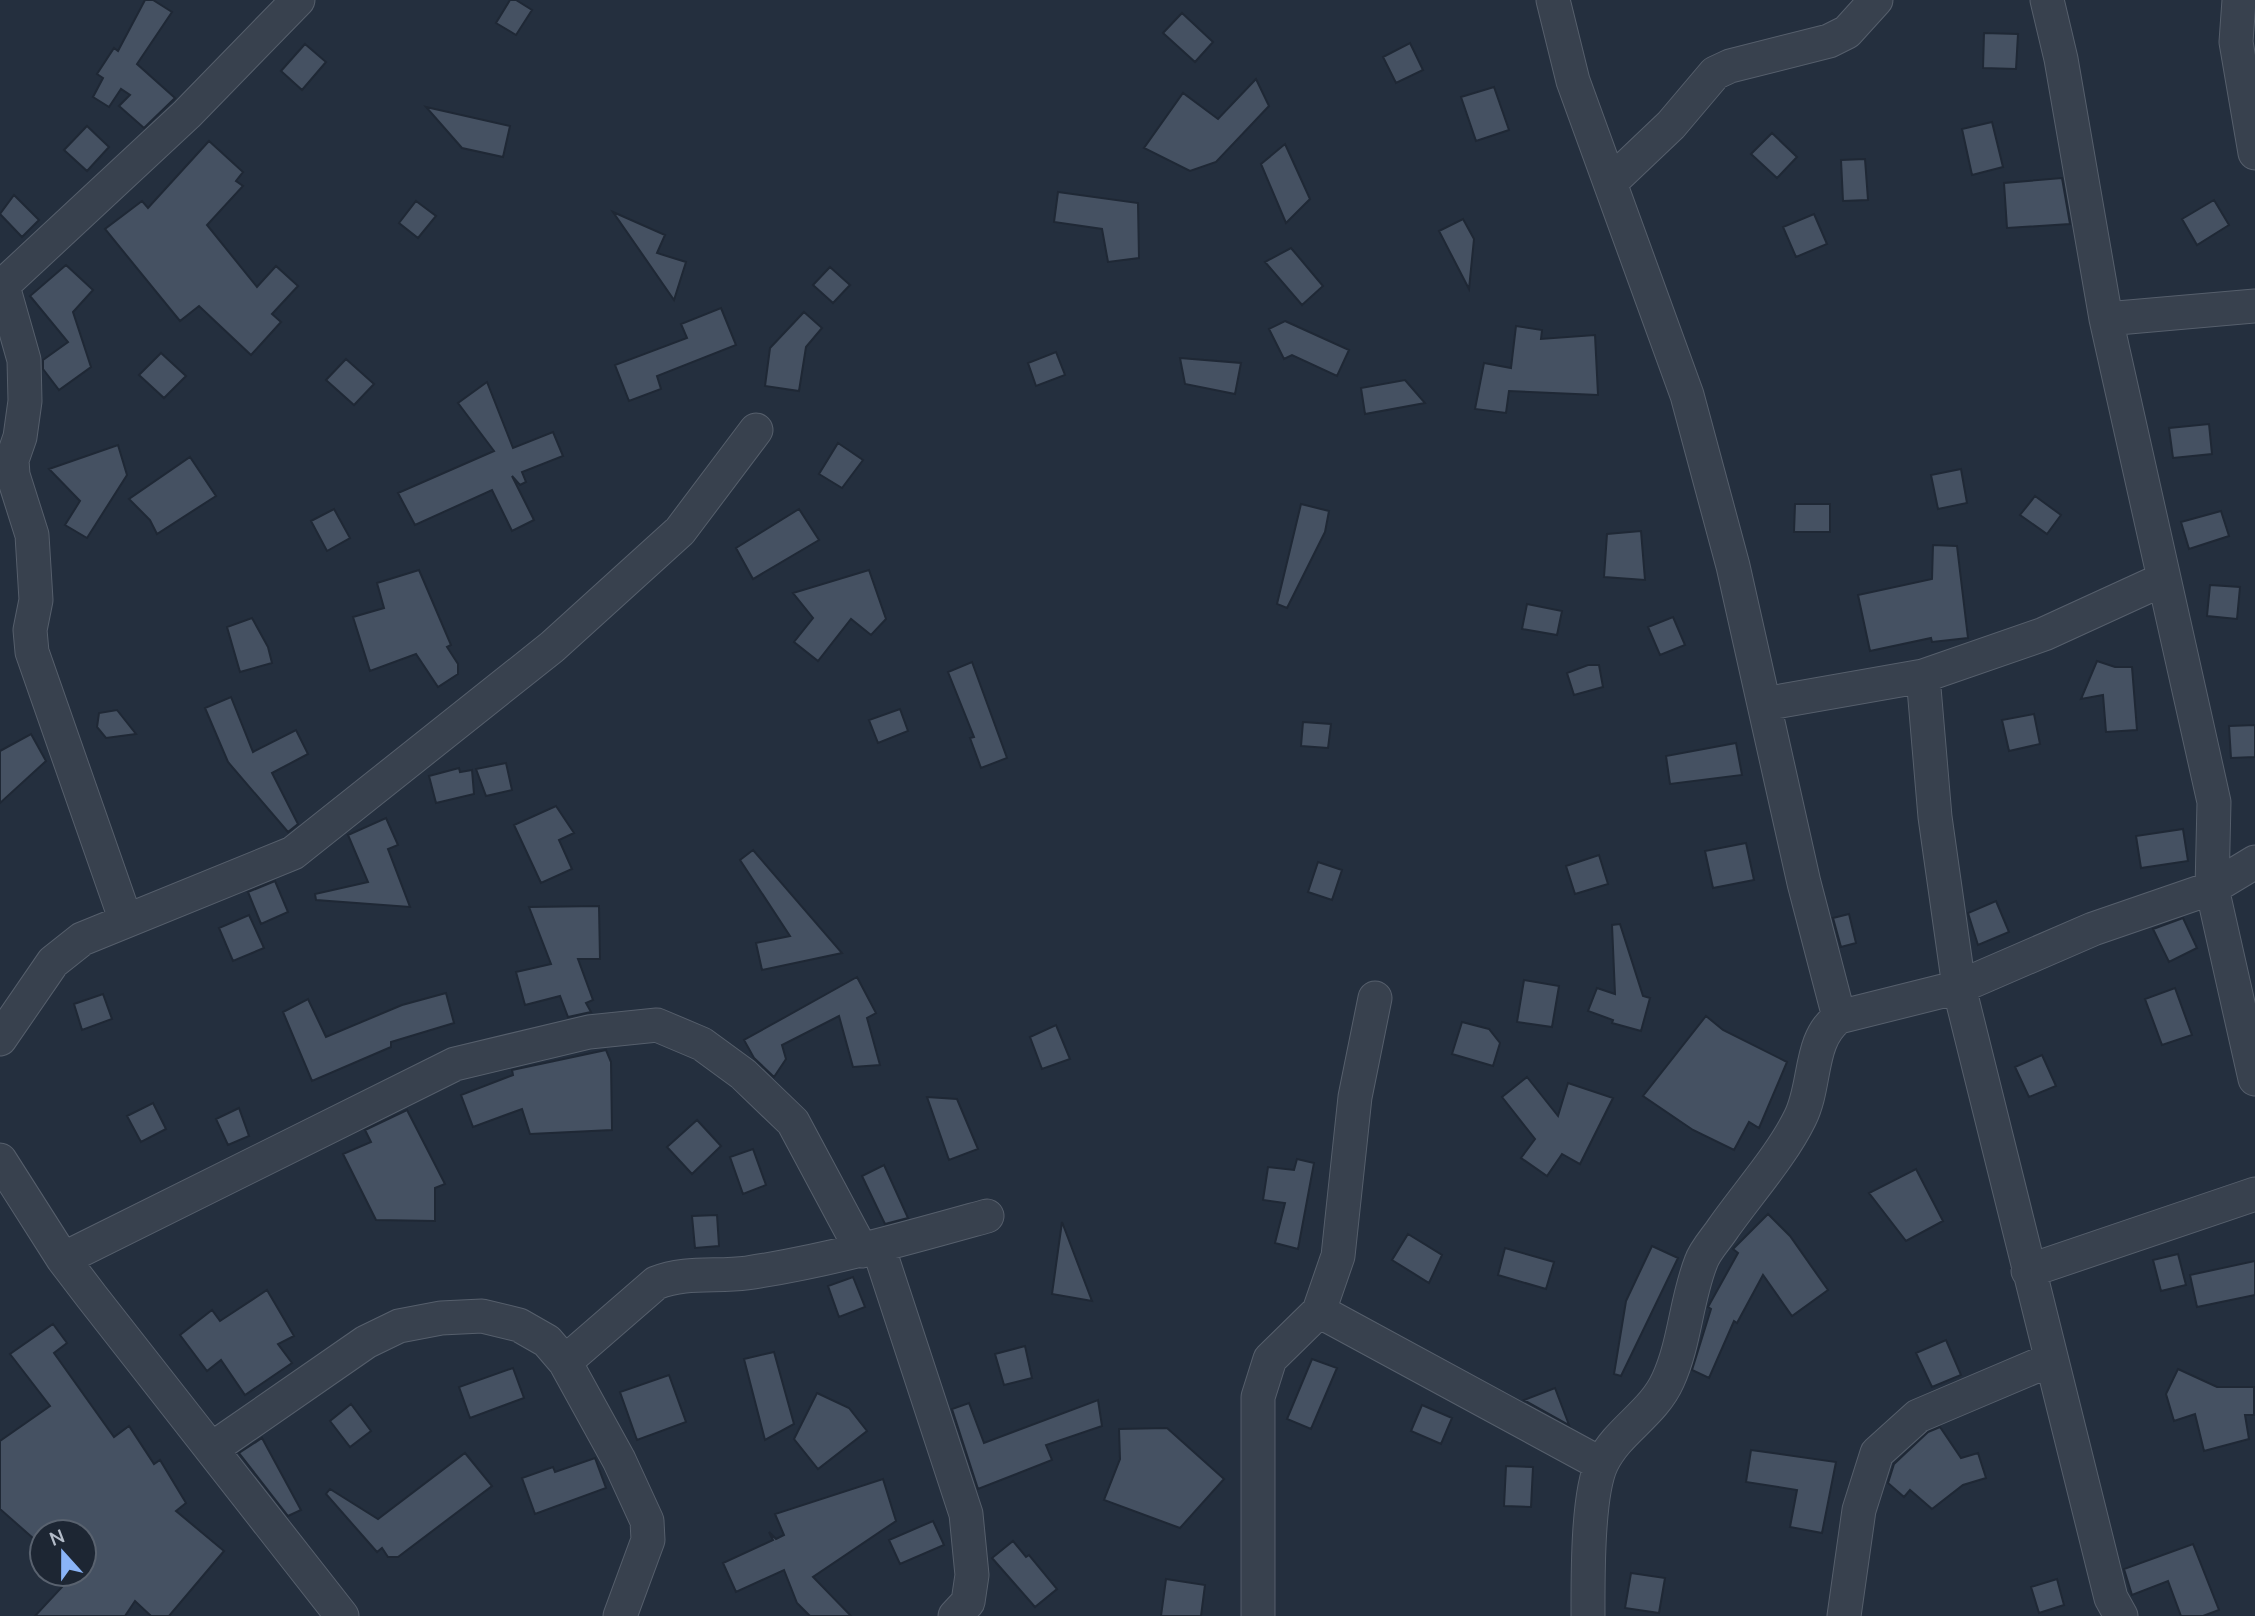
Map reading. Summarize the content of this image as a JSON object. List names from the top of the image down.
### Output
{
  "north": "top"
}
